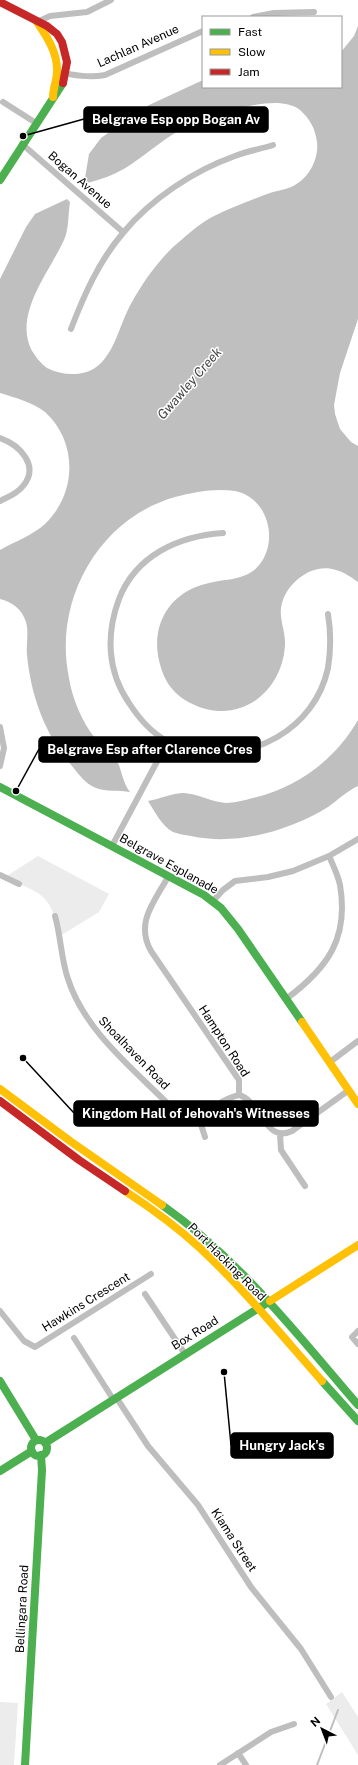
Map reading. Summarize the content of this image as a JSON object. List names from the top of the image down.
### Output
{
  "streets": {
    "street": [
      "Lachlan Avenue",
      "Bogan Avenue",
      "Belgrave Esplanade",
      "Hampton Road",
      "Shoalhaven Road",
      "Port Hacking Road",
      "Hawkins Crescent",
      "Box Road",
      "Kiama Street",
      "Bellingara Road"
    ]
  },
  "crossings": [
    ["Belgrave Esplanade", "Hampton Road"],
    ["Port Hacking Road", "Box Road"],
    ["Box Road", "Kiama Street"],
    ["Box Road", "Bellingara Road"]
  ],
  "water": ["Gwawley Creek"],
  "places": [
    "Belgrave Esp opp Bogan Av",
    "Belgrave Esp after Clarence Cres",
    "Kingdom Hall of Jehovah's Witnesses",
    "Hungry Jack's"
  ],
  "legend": ["Fast", "Slow", "Jam"],
  "north": "top left"
}
